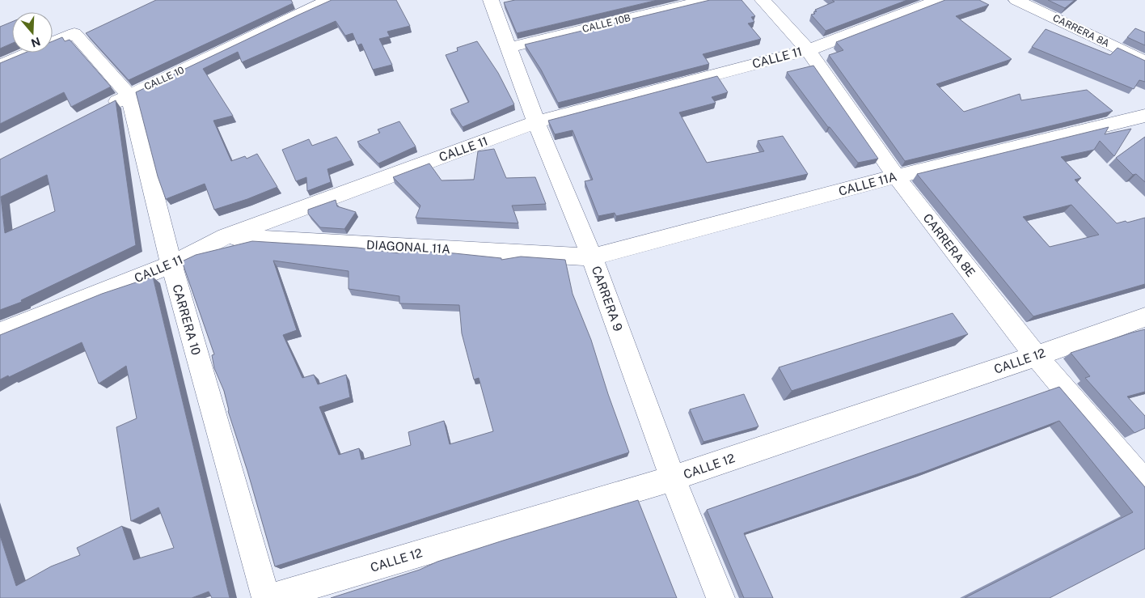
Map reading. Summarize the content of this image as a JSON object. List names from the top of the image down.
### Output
{
  "streets": {
    "street": [
      "CALLE 10B",
      "CARRERA 8A",
      "CALLE 11",
      "CALLE 10",
      "CALLE 11A",
      "CARRERA 8E",
      "DIAGONAL 11A",
      "CARRERA 9",
      "CARRERA 10",
      "CALLE 12"
    ]
  },
  "crossings": [
    ["CALLE 10B", "CARRERA 9"],
    ["CALLE 11", "CARRERA 8E"],
    ["CALLE 11", "DIAGONAL 11A"],
    ["CALLE 11", "CARRERA 9"],
    ["CALLE 11", "CARRERA 10"],
    ["CALLE 10", "CARRERA 10"],
    ["CALLE 11A", "CARRERA 8E"],
    ["CALLE 11A", "DIAGONAL 11A"],
    ["CALLE 11A", "CARRERA 9"],
    ["CARRERA 8E", "CALLE 12"],
    ["DIAGONAL 11A", "CARRERA 9"],
    ["CARRERA 9", "CALLE 12"],
    ["CARRERA 10", "CALLE 12"]
  ],
  "north": "bottom"
}
